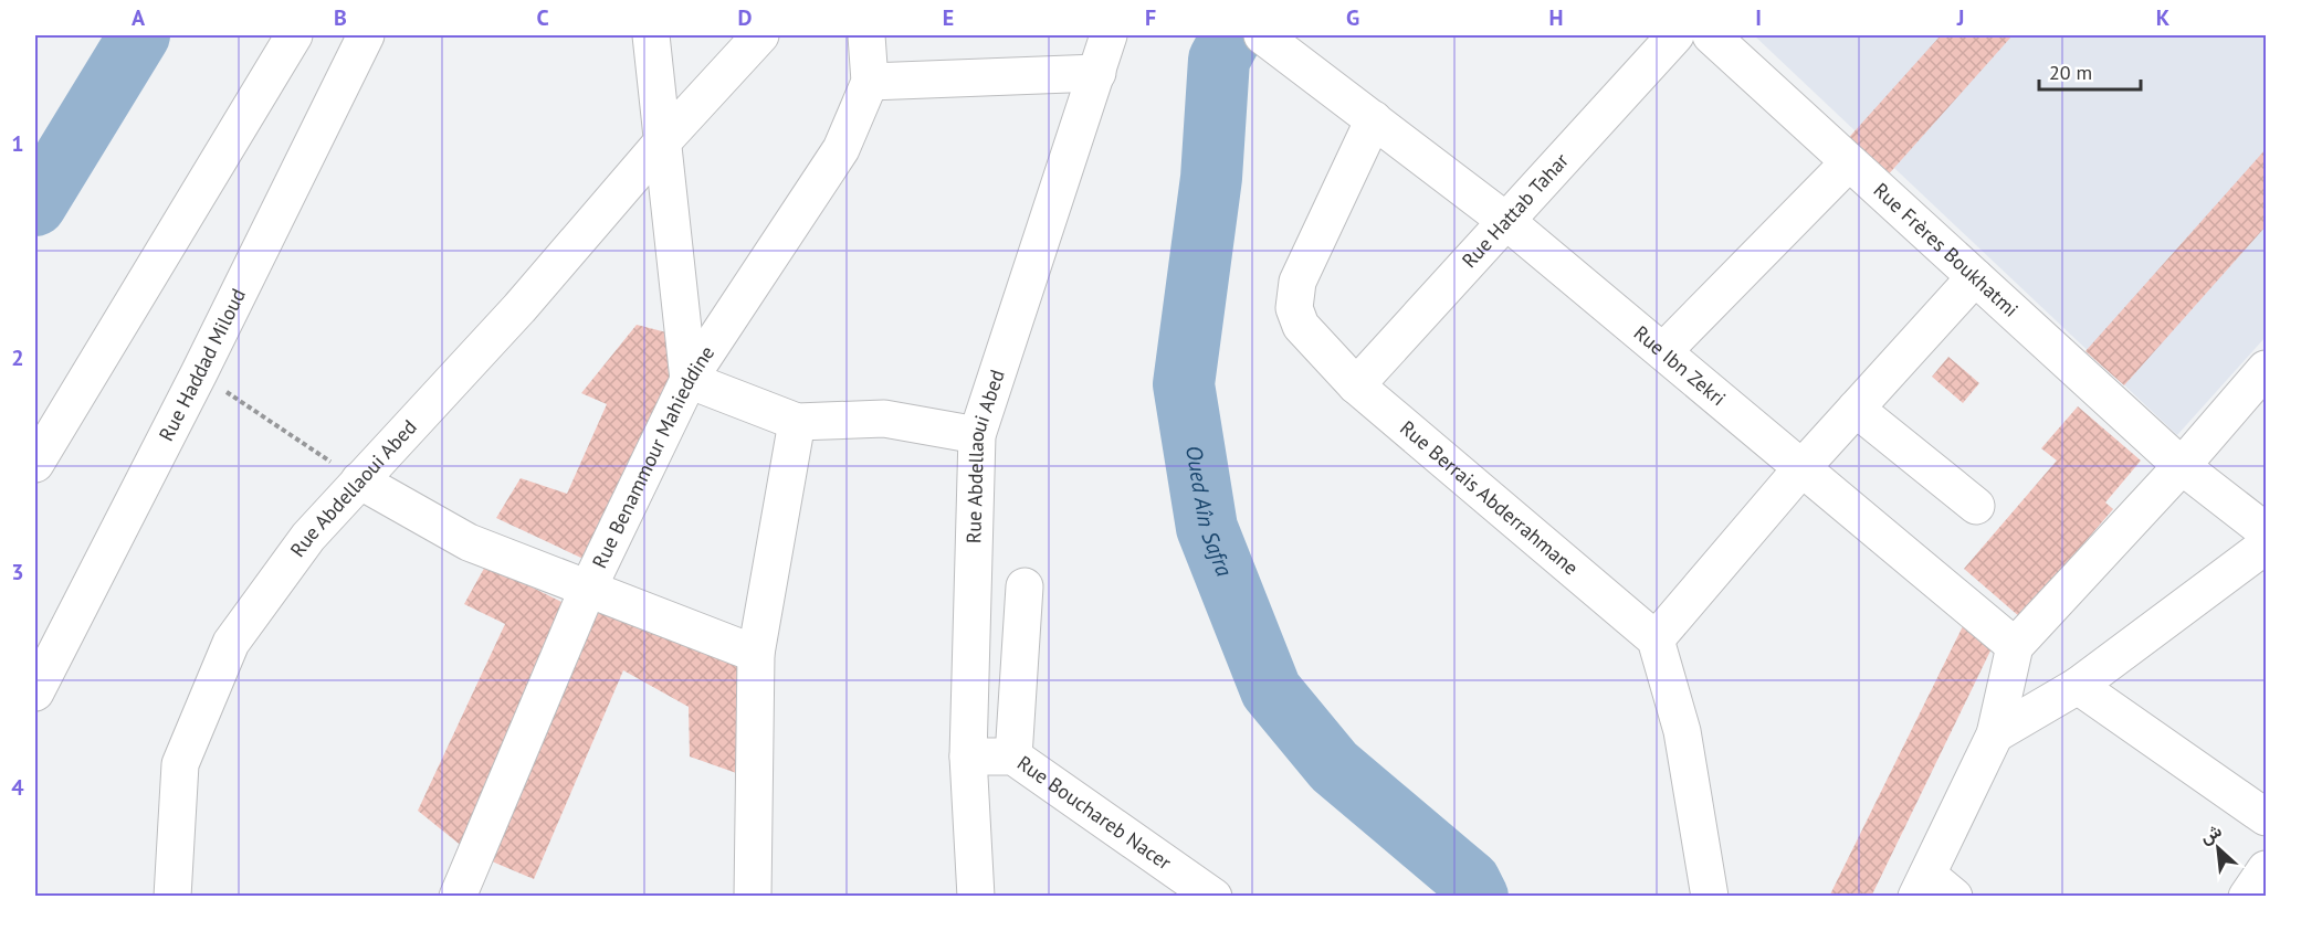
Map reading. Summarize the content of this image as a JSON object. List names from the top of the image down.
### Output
{
  "streets": {
    "street": [
      "Rue Hattab Tahar",
      "Rue Frères Boukhatmi",
      "Rue Haddad Miloud",
      "Rue Ibn Zekri",
      "Rue Benammour Mahieddine",
      "Rue Abdellaoui Abed",
      "Rue Berrais Abderrahmane",
      "Rue Bouchareb Nacer"
    ]
  },
  "crossings": [
    ["Rue Hattab Tahar", "Rue Ibn Zekri"],
    ["Rue Hattab Tahar", "Rue Berrais Abderrahmane"],
    ["Rue Ibn Zekri", "Rue Berrais Abderrahmane"],
    ["Rue Abdellaoui Abed", "Rue Bouchareb Nacer"]
  ],
  "water": ["Oued Aîn Safra"],
  "scale_bar": "20 m",
  "north": "top left",
  "grid": {
    "columns": [
      "A",
      "B",
      "C",
      "D",
      "E",
      "F",
      "G",
      "H",
      "I",
      "J",
      "K"
    ],
    "rows": [
      "1",
      "2",
      "3",
      "4"
    ]
  }
}
